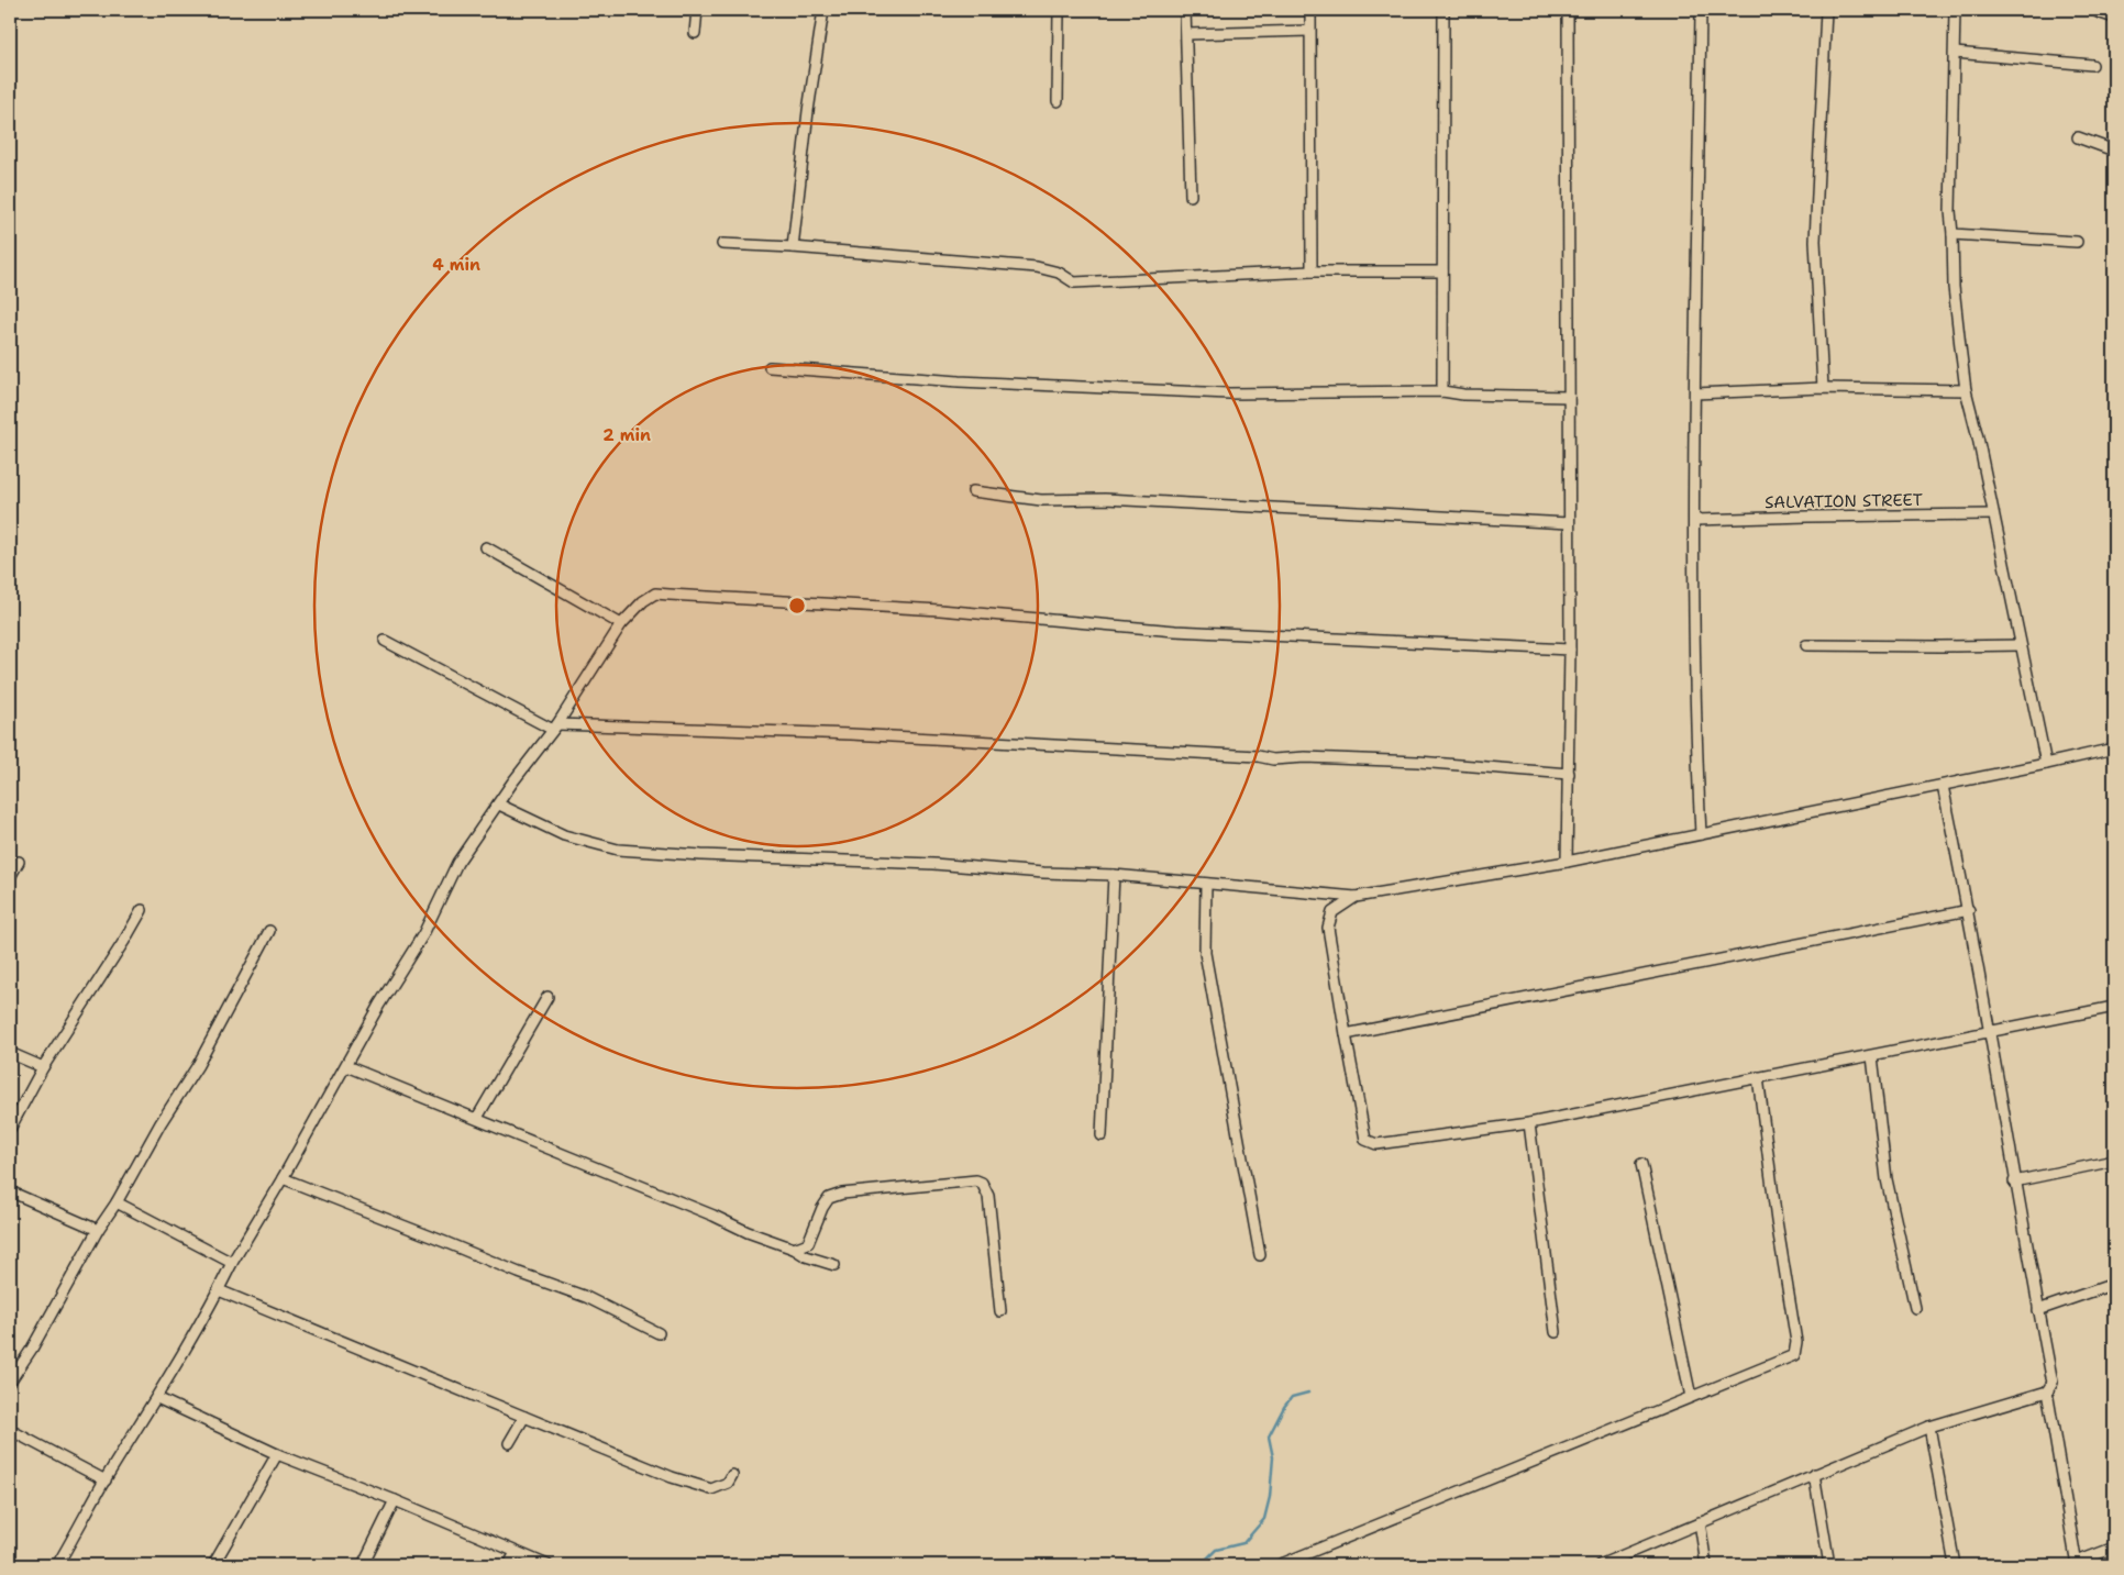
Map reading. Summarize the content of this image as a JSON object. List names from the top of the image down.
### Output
{
  "streets": {
    "street": ["SALVATION STREET"]
  },
  "rings": ["4 min", "2 min"]
}
